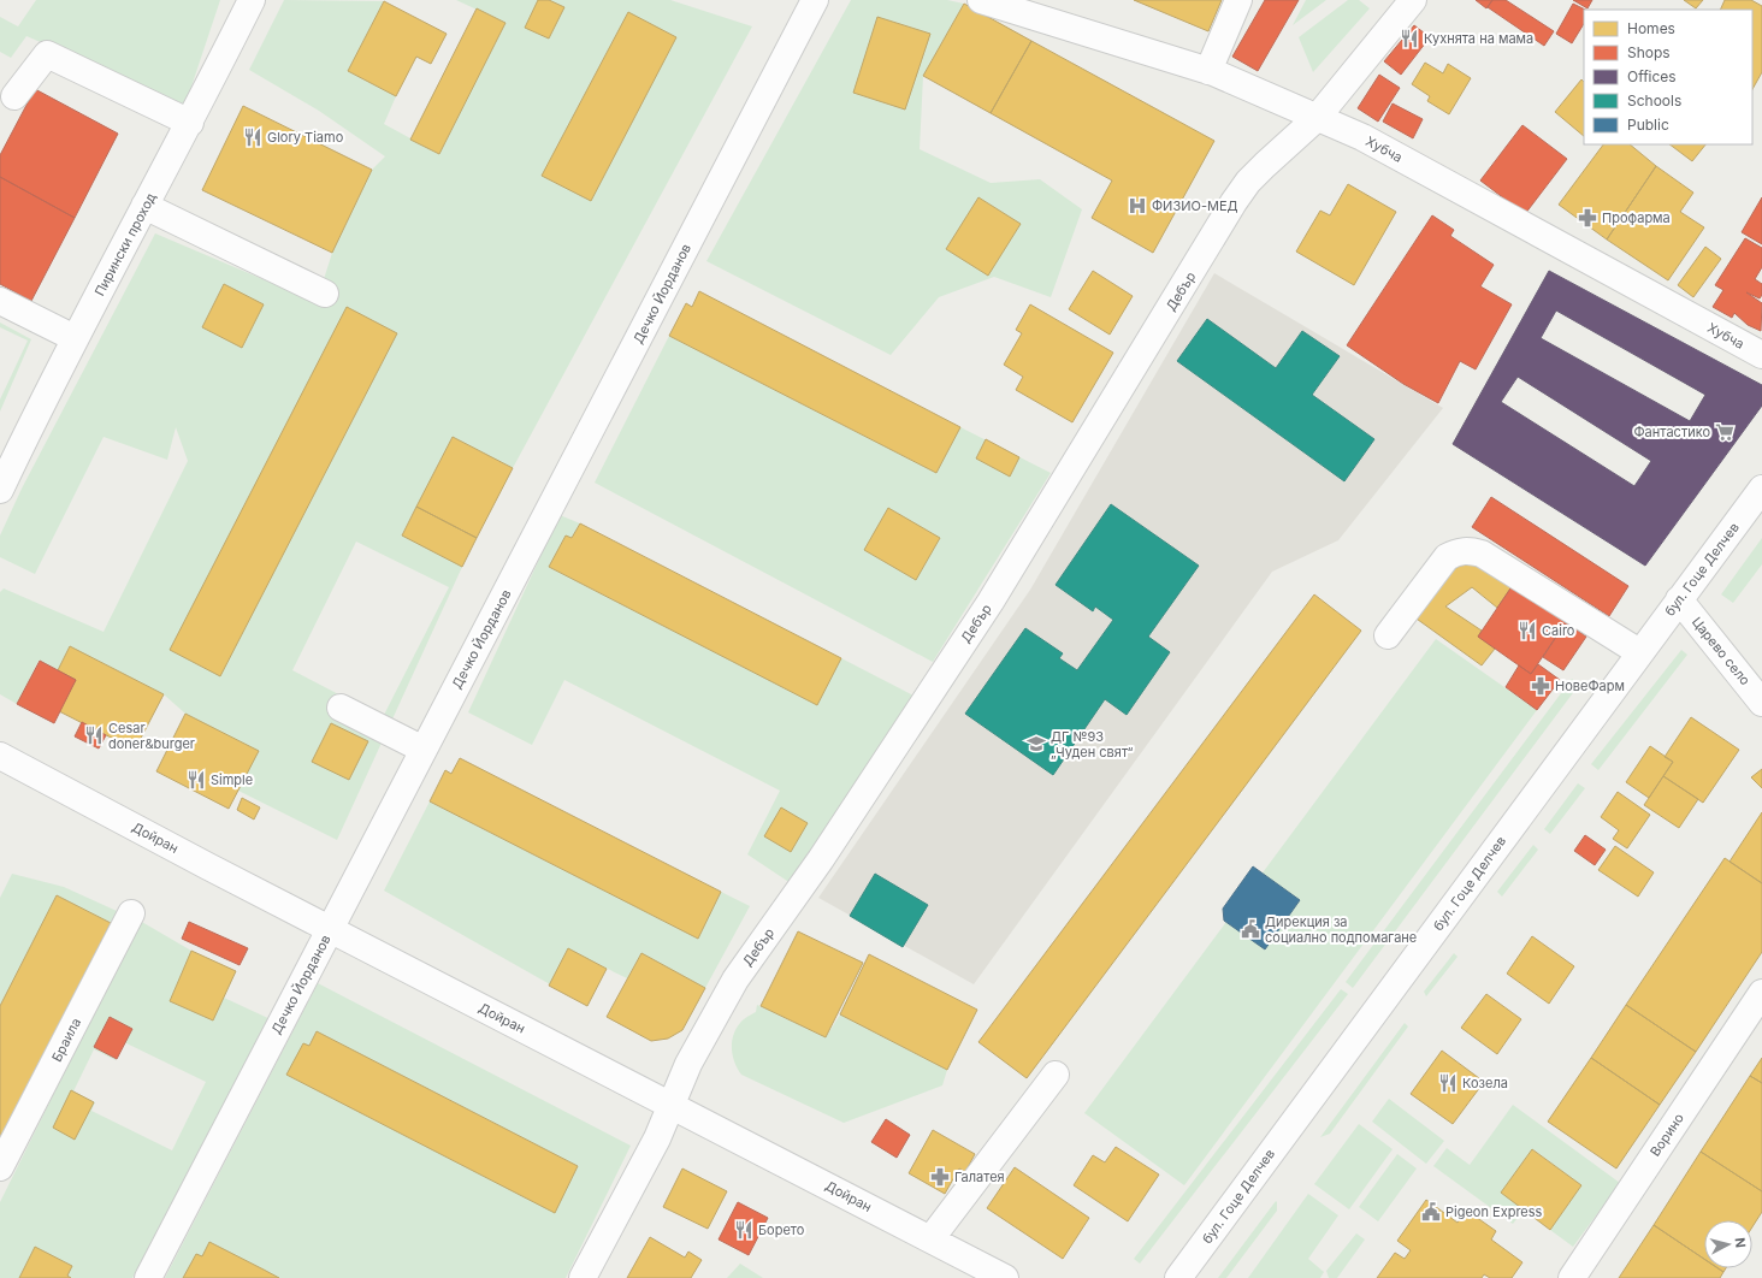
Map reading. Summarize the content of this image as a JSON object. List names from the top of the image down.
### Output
{
  "streets": {
    "street": [
      "Хубча",
      "Пирински проход",
      "Дебър",
      "Дечко Йорданов",
      "бул. Гоце Делчев",
      "Царево село",
      "Дойран",
      "Браила",
      "Ворино"
    ]
  },
  "crossings": [
    ["Хубча", "Дебър"],
    ["Дебър", "Дойран"],
    ["Дечко Йорданов", "Дойран"],
    ["бул. Гоце Делчев", "Царево село"]
  ],
  "places": {
    "restaurant": [
      "Кухнята на мама",
      "Glory Tiamo",
      "Cairo",
      "Cesar doner&burger",
      "Simple",
      "Козела",
      "Борето"
    ],
    "hospital": ["ФИЗИО-МЕД"],
    "pharmacy": ["Профарма", "НовеФарм", "Галатея"],
    "supermarket": ["Фантастико"],
    "school or university": ["ДГ №93 „Чуден свят“"],
    "public building": ["Дирекция за социално подпомагане", "Pigeon Express"]
  },
  "legend": [
    "Homes",
    "Shops",
    "Offices",
    "Schools",
    "Public"
  ],
  "north": "right"
}
